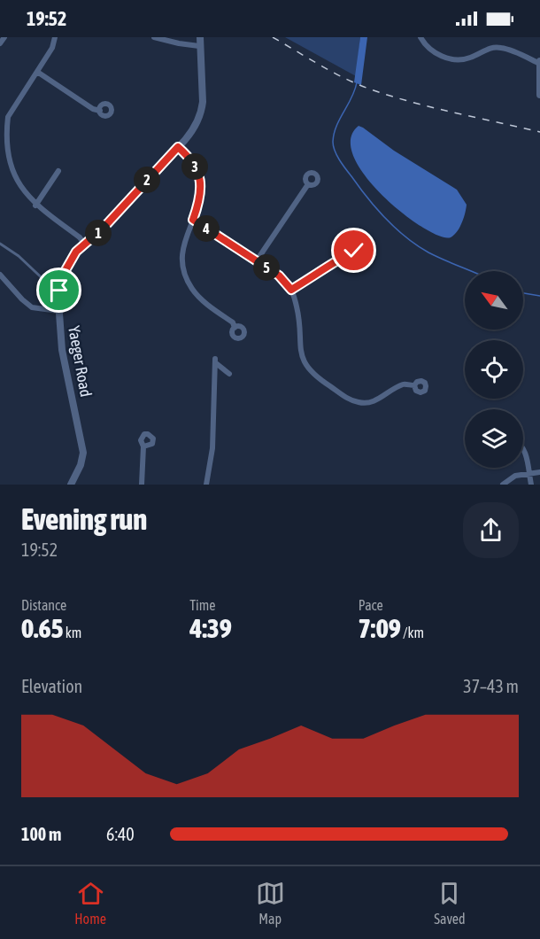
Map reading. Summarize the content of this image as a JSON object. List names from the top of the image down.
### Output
{
  "streets": {
    "street": ["Yaeger Road"]
  },
  "north": "top left",
  "page": {
    "status": "19:52",
    "pins": [
      "3",
      "2",
      "4",
      "1",
      "5"
    ],
    "heading": ["Evening run", "19:52"],
    "stats": [
      ["Distance", "0.65 km"],
      ["Time", "4:39"],
      ["Pace", "7:09 /km"]
    ],
    "chart": ["Elevation", "37–43 m"],
    "list": [
      {
        "name": "100 m",
        "note": "6:40"
      }
    ],
    "tabs": ["Home", "Map", "Saved"]
  }
}
